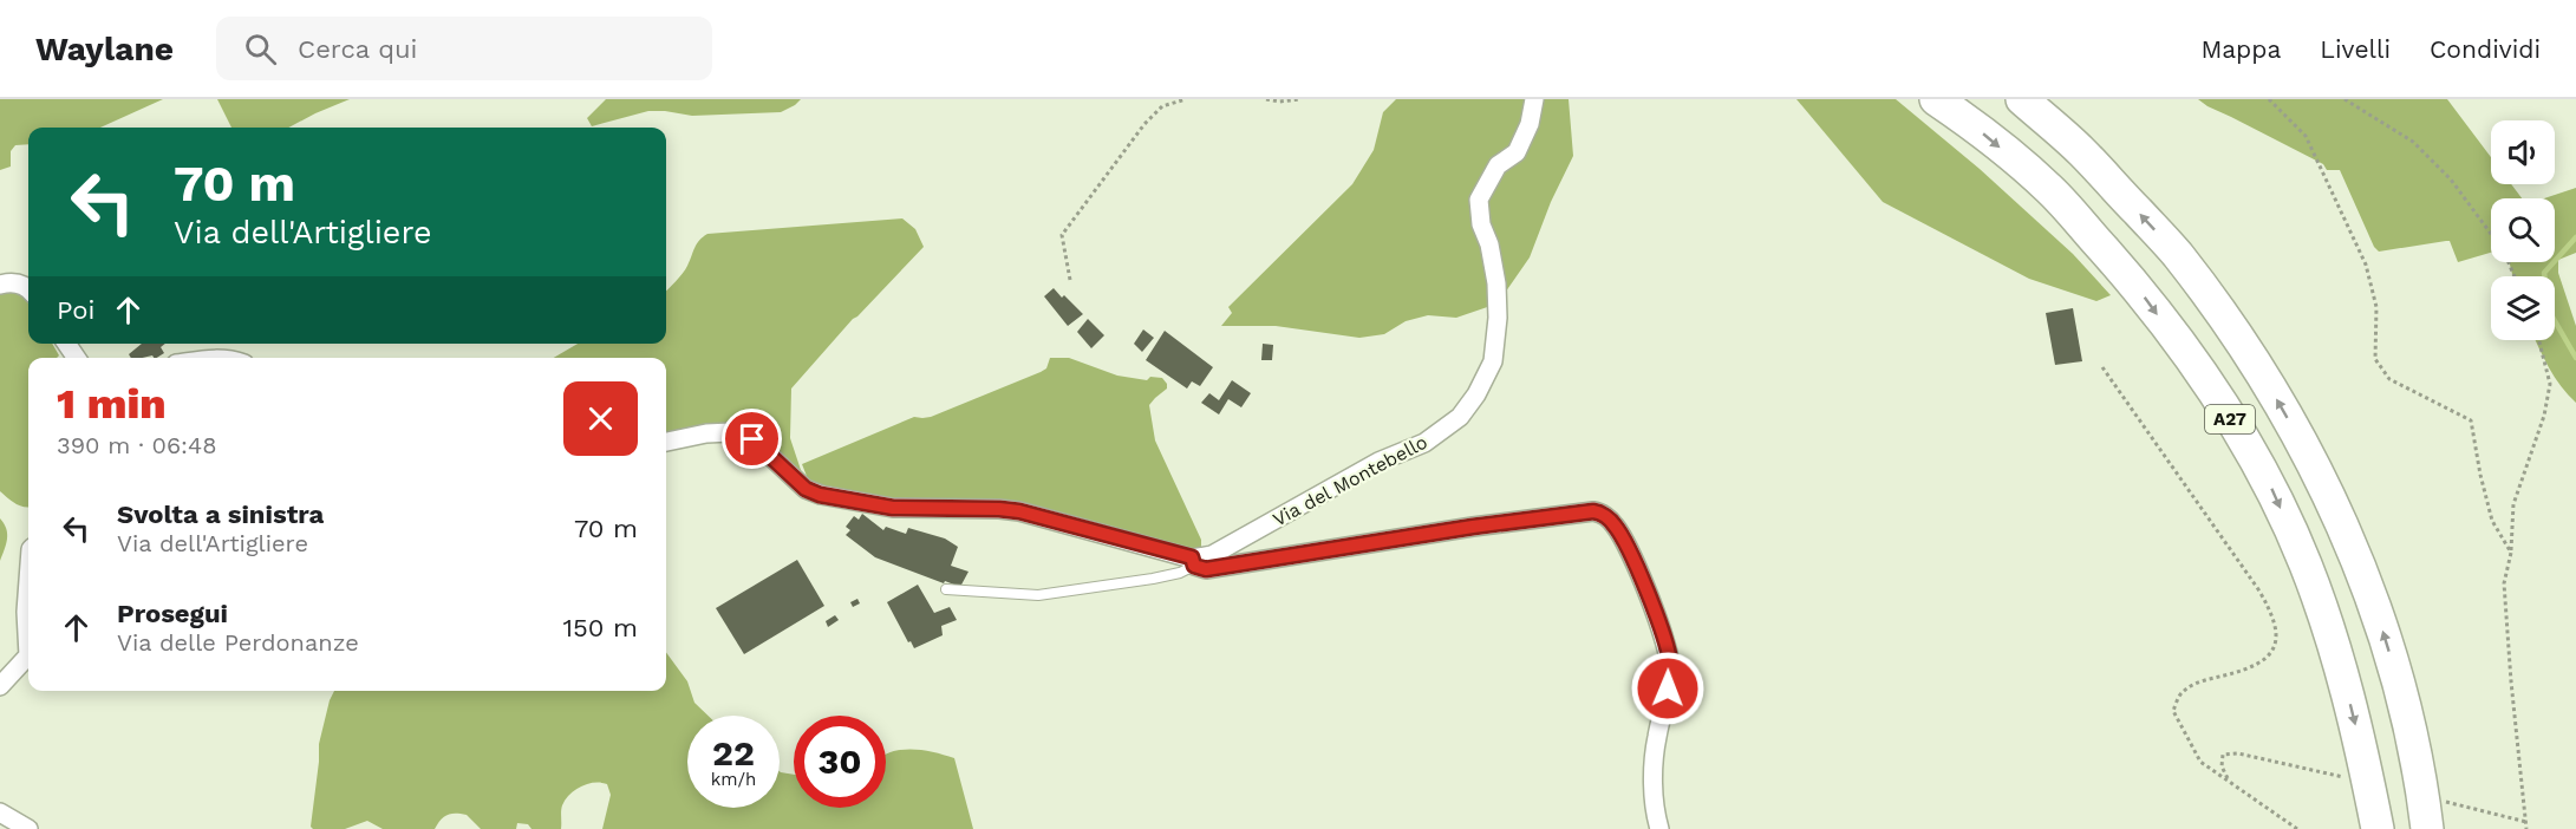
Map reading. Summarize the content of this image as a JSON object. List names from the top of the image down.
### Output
{
  "streets": {
    "highway": ["A27"],
    "street": ["Via del Montebello"]
  },
  "page": {
    "header": "Waylane",
    "search": "Cerca qui",
    "nav": ["Mappa", "Livelli", "Condividi"],
    "turn": ["70 m", "Via dell'Artigliere"],
    "then": "Poi",
    "heading": ["1 min", "390 m · 06:48"],
    "list": [
      {
        "name": "Svolta a sinistra",
        "note": "Via dell'Artigliere",
        "value": "70 m"
      },
      {
        "name": "Prosegui",
        "note": "Via delle Perdonanze",
        "value": "150 m"
      }
    ],
    "speed": "22 km/h",
    "limit": "30"
  }
}
